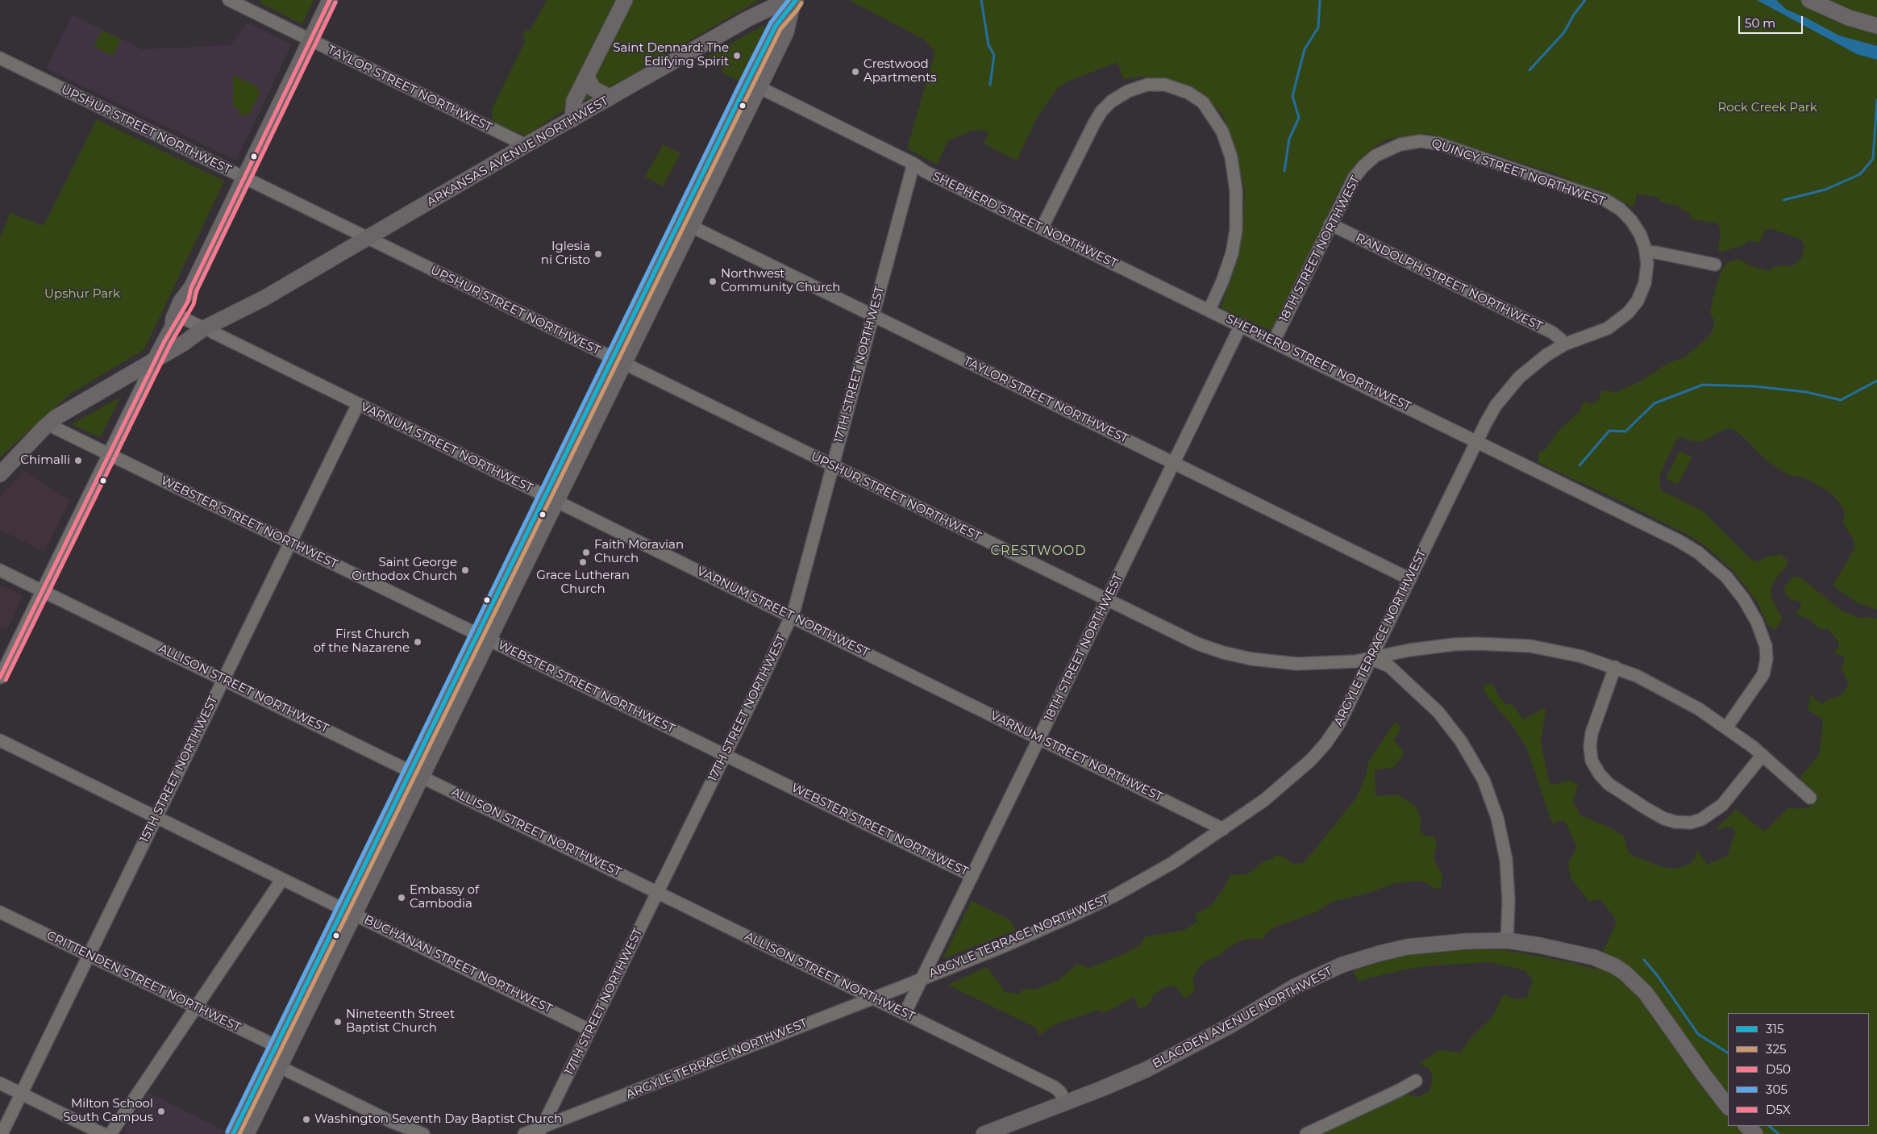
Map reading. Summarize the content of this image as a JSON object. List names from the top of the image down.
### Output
{
  "streets": {
    "main road": ["ARKANSAS AVENUE NORTHWEST", "BLAGDEN AVENUE NORTHWEST"],
    "street": [
      "TAYLOR STREET NORTHWEST",
      "UPSHUR STREET NORTHWEST",
      "QUINCY STREET NORTHWEST",
      "SHEPHERD STREET NORTHWEST",
      "18TH STREET NORTHWEST",
      "RANDOLPH STREET NORTHWEST",
      "17TH STREET NORTHWEST",
      "VARNUM STREET NORTHWEST",
      "WEBSTER STREET NORTHWEST",
      "ARGYLE TERRACE NORTHWEST",
      "ALLISON STREET NORTHWEST",
      "15TH STREET NORTHWEST",
      "BUCHANAN STREET NORTHWEST",
      "CRITTENDEN STREET NORTHWEST"
    ]
  },
  "crossings": [
    ["TAYLOR STREET NORTHWEST", "ARKANSAS AVENUE NORTHWEST"],
    ["TAYLOR STREET NORTHWEST", "18TH STREET NORTHWEST"],
    ["TAYLOR STREET NORTHWEST", "17TH STREET NORTHWEST"],
    ["TAYLOR STREET NORTHWEST", "ARGYLE TERRACE NORTHWEST"],
    ["UPSHUR STREET NORTHWEST", "ARKANSAS AVENUE NORTHWEST"],
    ["UPSHUR STREET NORTHWEST", "SHEPHERD STREET NORTHWEST"],
    ["UPSHUR STREET NORTHWEST", "18TH STREET NORTHWEST"],
    ["UPSHUR STREET NORTHWEST", "17TH STREET NORTHWEST"],
    ["UPSHUR STREET NORTHWEST", "ARGYLE TERRACE NORTHWEST"],
    ["ARKANSAS AVENUE NORTHWEST", "VARNUM STREET NORTHWEST"],
    ["ARKANSAS AVENUE NORTHWEST", "WEBSTER STREET NORTHWEST"],
    ["QUINCY STREET NORTHWEST", "18TH STREET NORTHWEST"],
    ["QUINCY STREET NORTHWEST", "ARGYLE TERRACE NORTHWEST"],
    ["SHEPHERD STREET NORTHWEST", "18TH STREET NORTHWEST"],
    ["SHEPHERD STREET NORTHWEST", "17TH STREET NORTHWEST"],
    ["SHEPHERD STREET NORTHWEST", "ARGYLE TERRACE NORTHWEST"],
    ["18TH STREET NORTHWEST", "RANDOLPH STREET NORTHWEST"],
    ["18TH STREET NORTHWEST", "VARNUM STREET NORTHWEST"],
    ["18TH STREET NORTHWEST", "WEBSTER STREET NORTHWEST"],
    ["18TH STREET NORTHWEST", "ARGYLE TERRACE NORTHWEST"],
    ["18TH STREET NORTHWEST", "ALLISON STREET NORTHWEST"],
    ["RANDOLPH STREET NORTHWEST", "ARGYLE TERRACE NORTHWEST"],
    ["17TH STREET NORTHWEST", "VARNUM STREET NORTHWEST"],
    ["17TH STREET NORTHWEST", "WEBSTER STREET NORTHWEST"],
    ["17TH STREET NORTHWEST", "ARGYLE TERRACE NORTHWEST"],
    ["17TH STREET NORTHWEST", "ALLISON STREET NORTHWEST"],
    ["17TH STREET NORTHWEST", "BUCHANAN STREET NORTHWEST"],
    ["VARNUM STREET NORTHWEST", "ARGYLE TERRACE NORTHWEST"],
    ["VARNUM STREET NORTHWEST", "15TH STREET NORTHWEST"],
    ["WEBSTER STREET NORTHWEST", "15TH STREET NORTHWEST"],
    ["ARGYLE TERRACE NORTHWEST", "ALLISON STREET NORTHWEST"],
    ["ALLISON STREET NORTHWEST", "15TH STREET NORTHWEST"],
    ["ALLISON STREET NORTHWEST", "BLAGDEN AVENUE NORTHWEST"],
    ["15TH STREET NORTHWEST", "BUCHANAN STREET NORTHWEST"],
    ["15TH STREET NORTHWEST", "CRITTENDEN STREET NORTHWEST"]
  ],
  "districts": ["CRESTWOOD"],
  "parks": ["Rock Creek Park", "Upshur Park"],
  "places": [
    "Saint Dennard: The Edifying Spirit",
    "Crestwood Apartments",
    "Iglesia ni Cristo",
    "Northwest Community Church",
    "Chimalli",
    "Faith Moravian Church",
    "Grace Lutheran Church",
    "Saint George Orthodox Church",
    "First Church of the Nazarene",
    "Embassy of Cambodia",
    "Nineteenth Street Baptist Church",
    "Milton School South Campus",
    "Washington Seventh Day Baptist Church"
  ],
  "lines": [
    "transit line 315",
    "transit line D50",
    "transit line 305",
    "transit line D5X",
    "transit line 325"
  ],
  "legend": [
    "315",
    "325",
    "D50",
    "305",
    "D5X"
  ],
  "scale_bar": "50 m"
}
